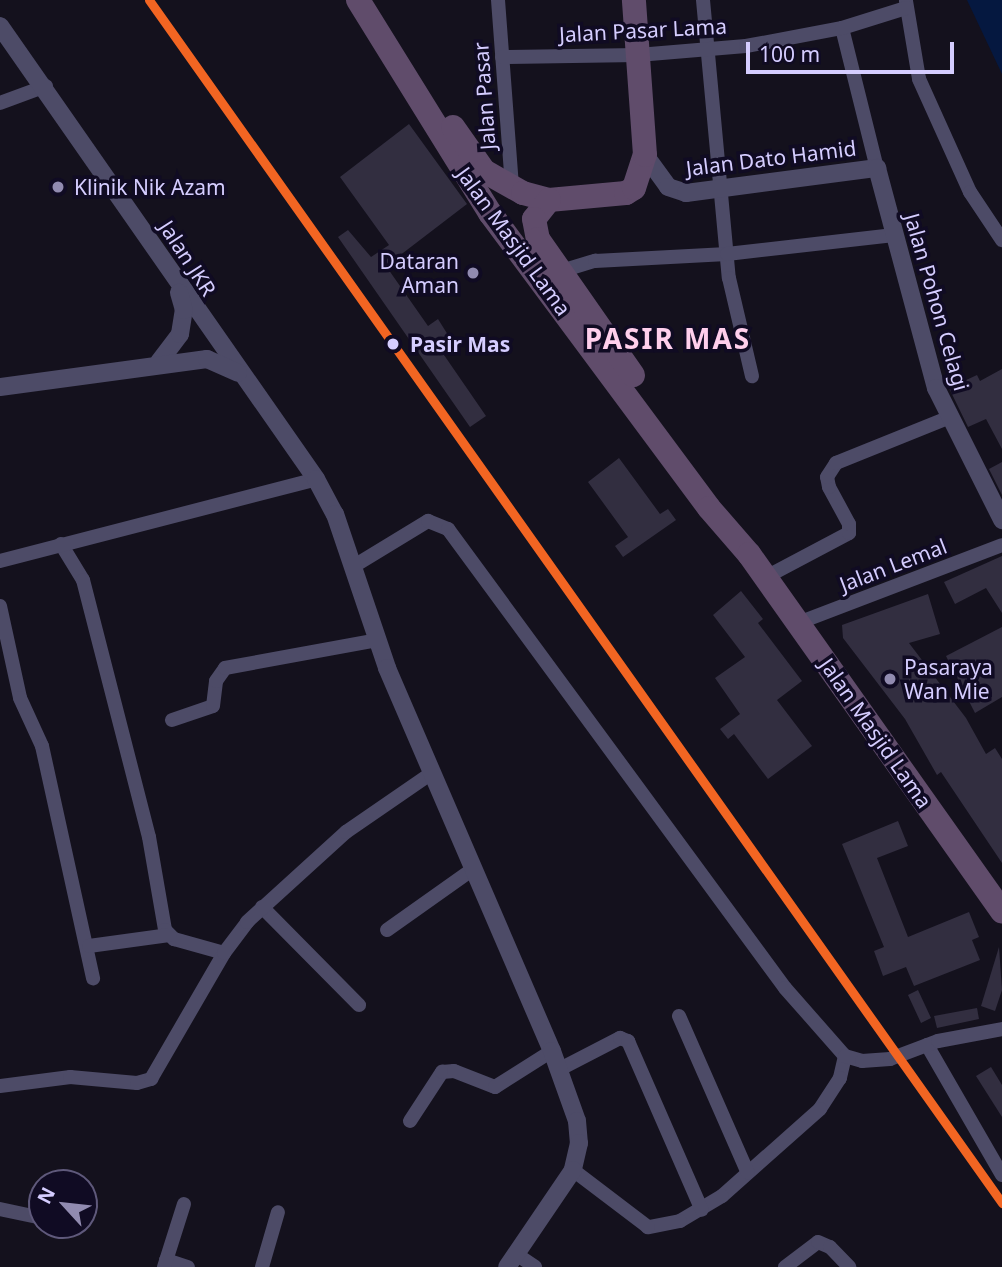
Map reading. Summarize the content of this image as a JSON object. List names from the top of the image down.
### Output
{
  "streets": {
    "highway": ["Jalan Masjid Lama"],
    "street": [
      "Jalan Pasar Lama",
      "Jalan Pasar",
      "Jalan Dato Hamid",
      "Jalan JKR",
      "Jalan Pohon Celagi",
      "Jalan Lemal"
    ]
  },
  "crossings": [
    ["Jalan Pasar Lama", "Jalan Pasar"],
    ["Jalan Pasar", "Jalan Masjid Lama"],
    ["Jalan Dato Hamid", "Jalan Pohon Celagi"],
    ["Jalan Masjid Lama", "Jalan Lemal"]
  ],
  "districts": ["PASIR MAS"],
  "places": [
    "Klinik Nik Azam",
    "Dataran Aman",
    "Pasir Mas",
    "Pasaraya Wan Mie"
  ],
  "scale_bar": "100 m",
  "north": "top left"
}
